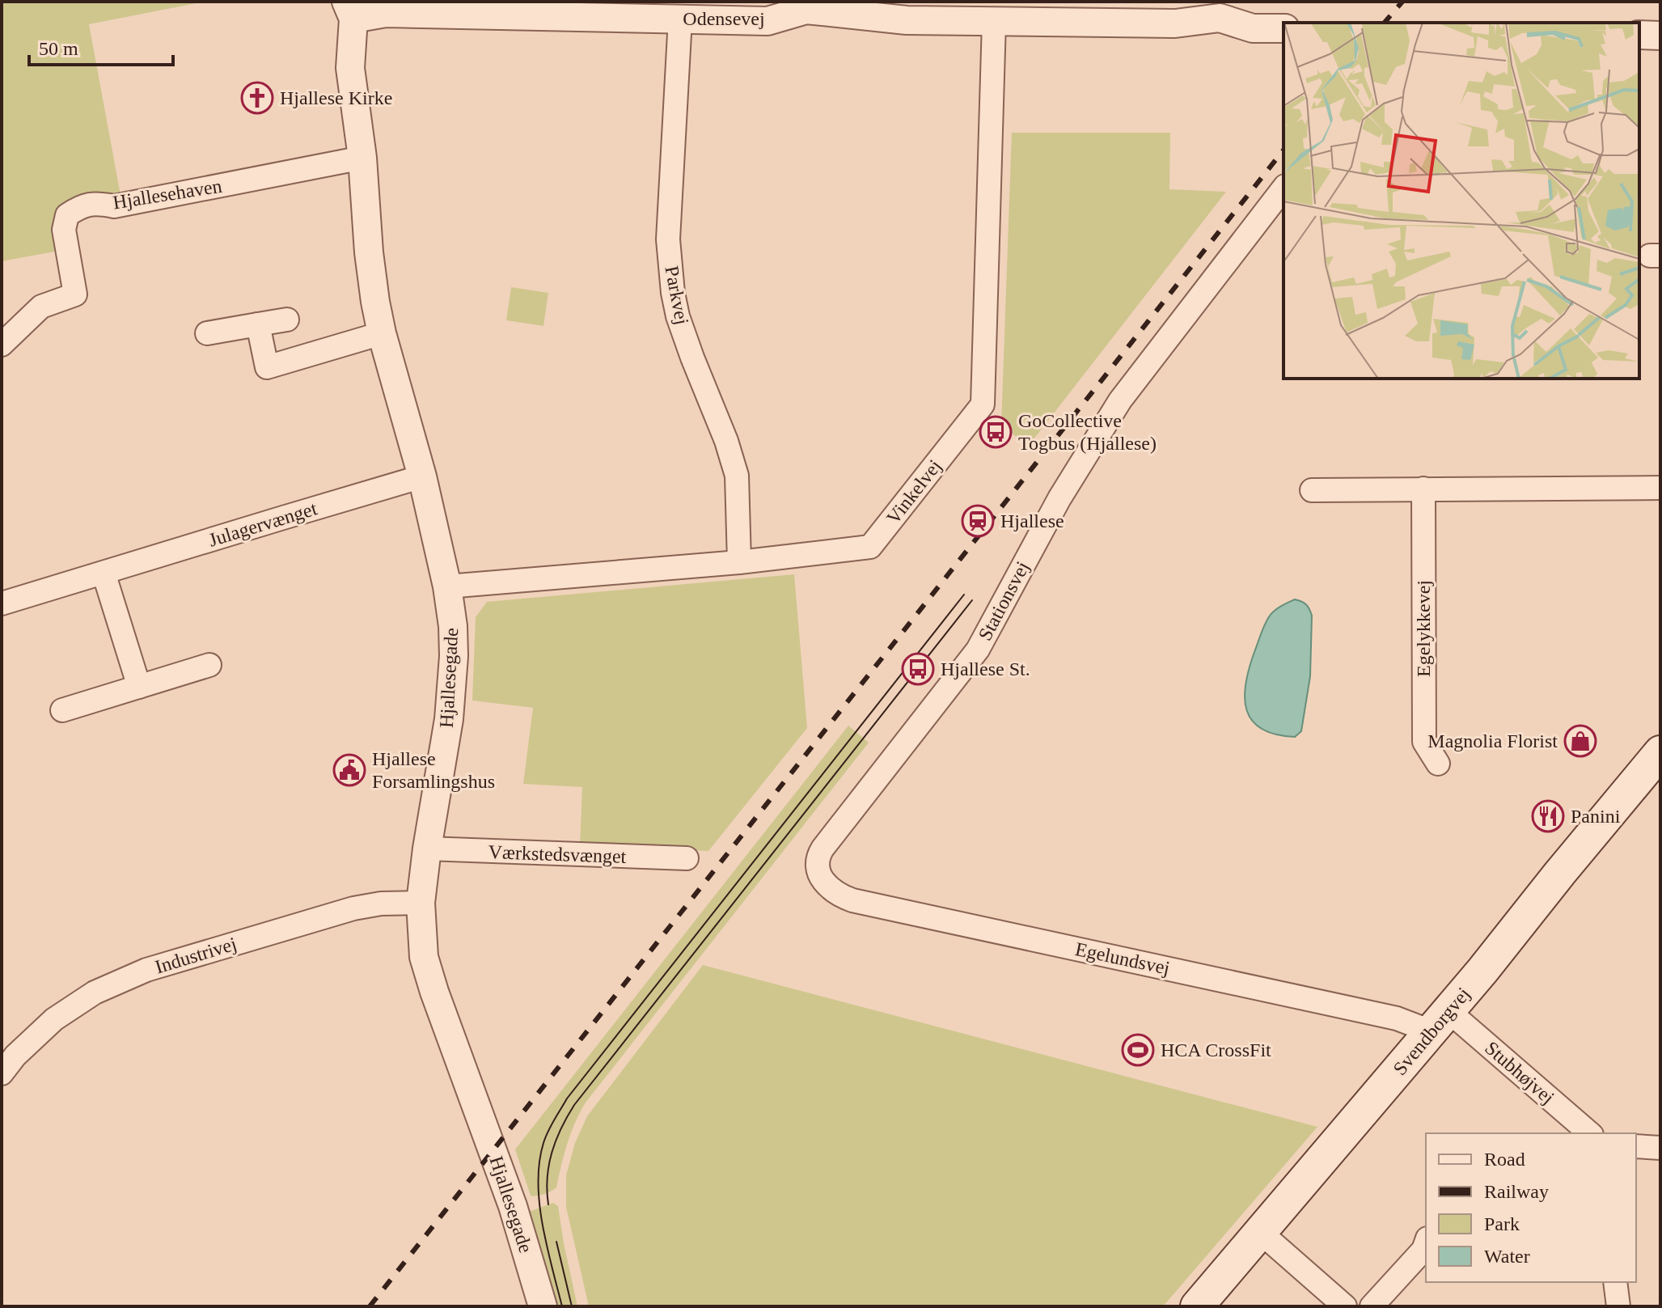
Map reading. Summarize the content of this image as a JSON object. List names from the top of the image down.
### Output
{
  "streets": {
    "main road": ["Svendborgvej"],
    "street": [
      "Odensevej",
      "Hjallesehaven",
      "Parkvej",
      "Vinkelvej",
      "Julagervænget",
      "Stationsvej",
      "Egelykkevej",
      "Hjallesegade",
      "Værkstedsvænget",
      "Industrivej",
      "Egelundsvej",
      "Stubhøjvej"
    ]
  },
  "crossings": [
    ["Odensevej", "Parkvej"],
    ["Odensevej", "Vinkelvej"],
    ["Odensevej", "Hjallesegade"],
    ["Hjallesehaven", "Hjallesegade"],
    ["Parkvej", "Vinkelvej"],
    ["Vinkelvej", "Hjallesegade"],
    ["Julagervænget", "Hjallesegade"],
    ["Stationsvej", "Egelundsvej"],
    ["Hjallesegade", "Værkstedsvænget"],
    ["Hjallesegade", "Industrivej"],
    ["Egelundsvej", "Svendborgvej"],
    ["Egelundsvej", "Stubhøjvej"],
    ["Svendborgvej", "Stubhøjvej"]
  ],
  "places": {
    "church": ["Hjallese Kirke"],
    "bus stop": ["GoCollective Togbus (Hjallese)", "Hjallese St."],
    "station": ["Hjallese"],
    "shop": ["Magnolia Florist"],
    "public building": ["Hjallese Forsamlingshus"],
    "restaurant": ["Panini"],
    "sports": ["HCA CrossFit"]
  },
  "legend": [
    "Road",
    "Railway",
    "Park",
    "Water"
  ],
  "scale_bar": "50 m"
}
